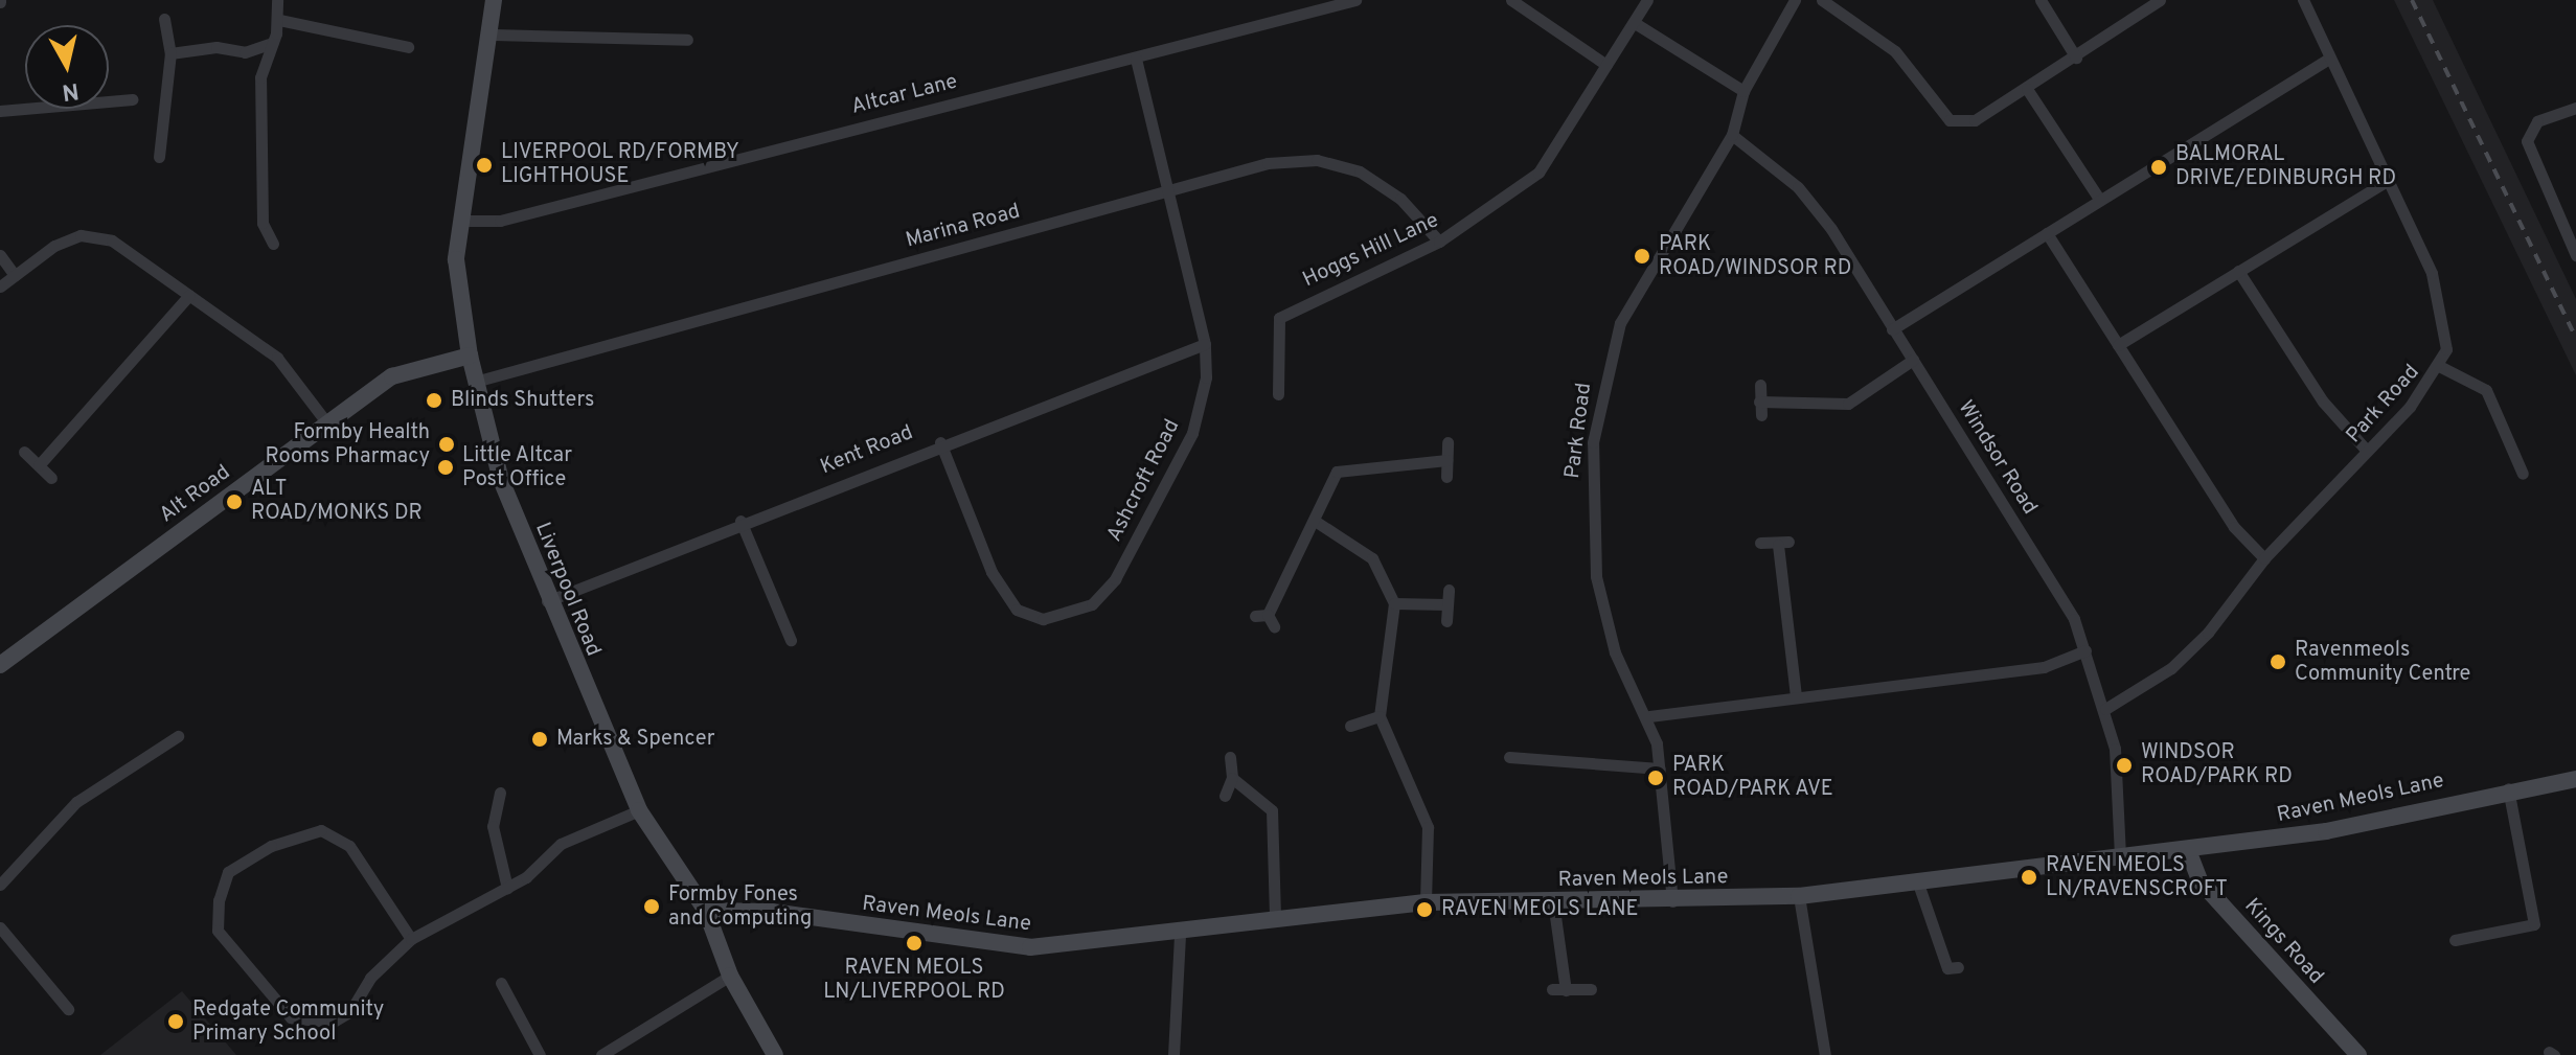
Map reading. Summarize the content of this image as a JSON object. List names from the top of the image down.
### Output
{
  "streets": {
    "street": [
      "Altcar Lane",
      "Marina Road",
      "Hoggs Hill Lane",
      "Park Road",
      "Kent Road",
      "Windsor Road",
      "Ashcroft Road",
      "Alt Road",
      "Liverpool Road",
      "Raven Meols Lane",
      "Kings Road"
    ]
  },
  "crossings": [
    ["Altcar Lane", "Ashcroft Road"],
    ["Altcar Lane", "Liverpool Road"],
    ["Marina Road", "Hoggs Hill Lane"],
    ["Marina Road", "Ashcroft Road"],
    ["Marina Road", "Liverpool Road"],
    ["Park Road", "Windsor Road"],
    ["Park Road", "Raven Meols Lane"],
    ["Kent Road", "Ashcroft Road"],
    ["Kent Road", "Liverpool Road"],
    ["Windsor Road", "Raven Meols Lane"],
    ["Alt Road", "Liverpool Road"],
    ["Liverpool Road", "Raven Meols Lane"],
    ["Raven Meols Lane", "Kings Road"]
  ],
  "places": [
    "LIVERPOOL RD/FORMBY LIGHTHOUSE",
    "BALMORAL DRIVE/EDINBURGH RD",
    "PARK ROAD/WINDSOR RD",
    "Blinds Shutters",
    "Formby Health Rooms Pharmacy",
    "Little Altcar Post Office",
    "ALT ROAD/MONKS DR",
    "Ravenmeols Community Centre",
    "Marks & Spencer",
    "WINDSOR ROAD/PARK RD",
    "PARK ROAD/PARK AVE",
    "RAVEN MEOLS LN/RAVENSCROFT",
    "Formby Fones and Computing",
    "RAVEN MEOLS LANE",
    "RAVEN MEOLS LN/LIVERPOOL RD",
    "Redgate Community Primary School"
  ],
  "north": "bottom"
}
